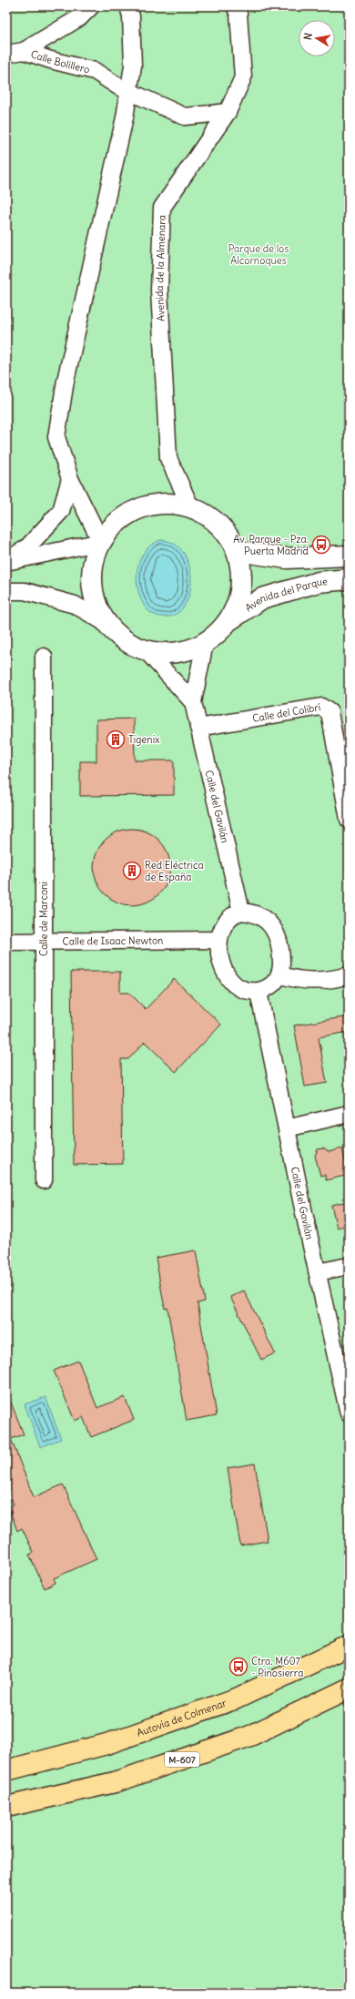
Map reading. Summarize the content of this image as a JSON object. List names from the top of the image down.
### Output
{
  "streets": {
    "highway": ["Autovía de Colmenar", "M-607"],
    "street": [
      "Calle Bolillero",
      "Avenida de la Almenara",
      "Avenida del Parque",
      "Calle del Colibrí",
      "Calle del Gavilán",
      "Calle de Marconi",
      "Calle de Isaac Newton"
    ]
  },
  "crossings": [
    ["Calle Bolillero", "Avenida de la Almenara"],
    ["Calle del Colibrí", "Calle del Gavilán"],
    ["Calle del Gavilán", "Calle de Isaac Newton"],
    ["Calle de Marconi", "Calle de Isaac Newton"]
  ],
  "parks": ["Parque de los Alcornoques"],
  "places": {
    "bus stop": ["Av. Parque - Pza. Puerta Madrid", "Ctra. M607 - Pinosierra"],
    "building": ["Tigenix", "Red Eléctrica de España"]
  },
  "north": "left"
}
